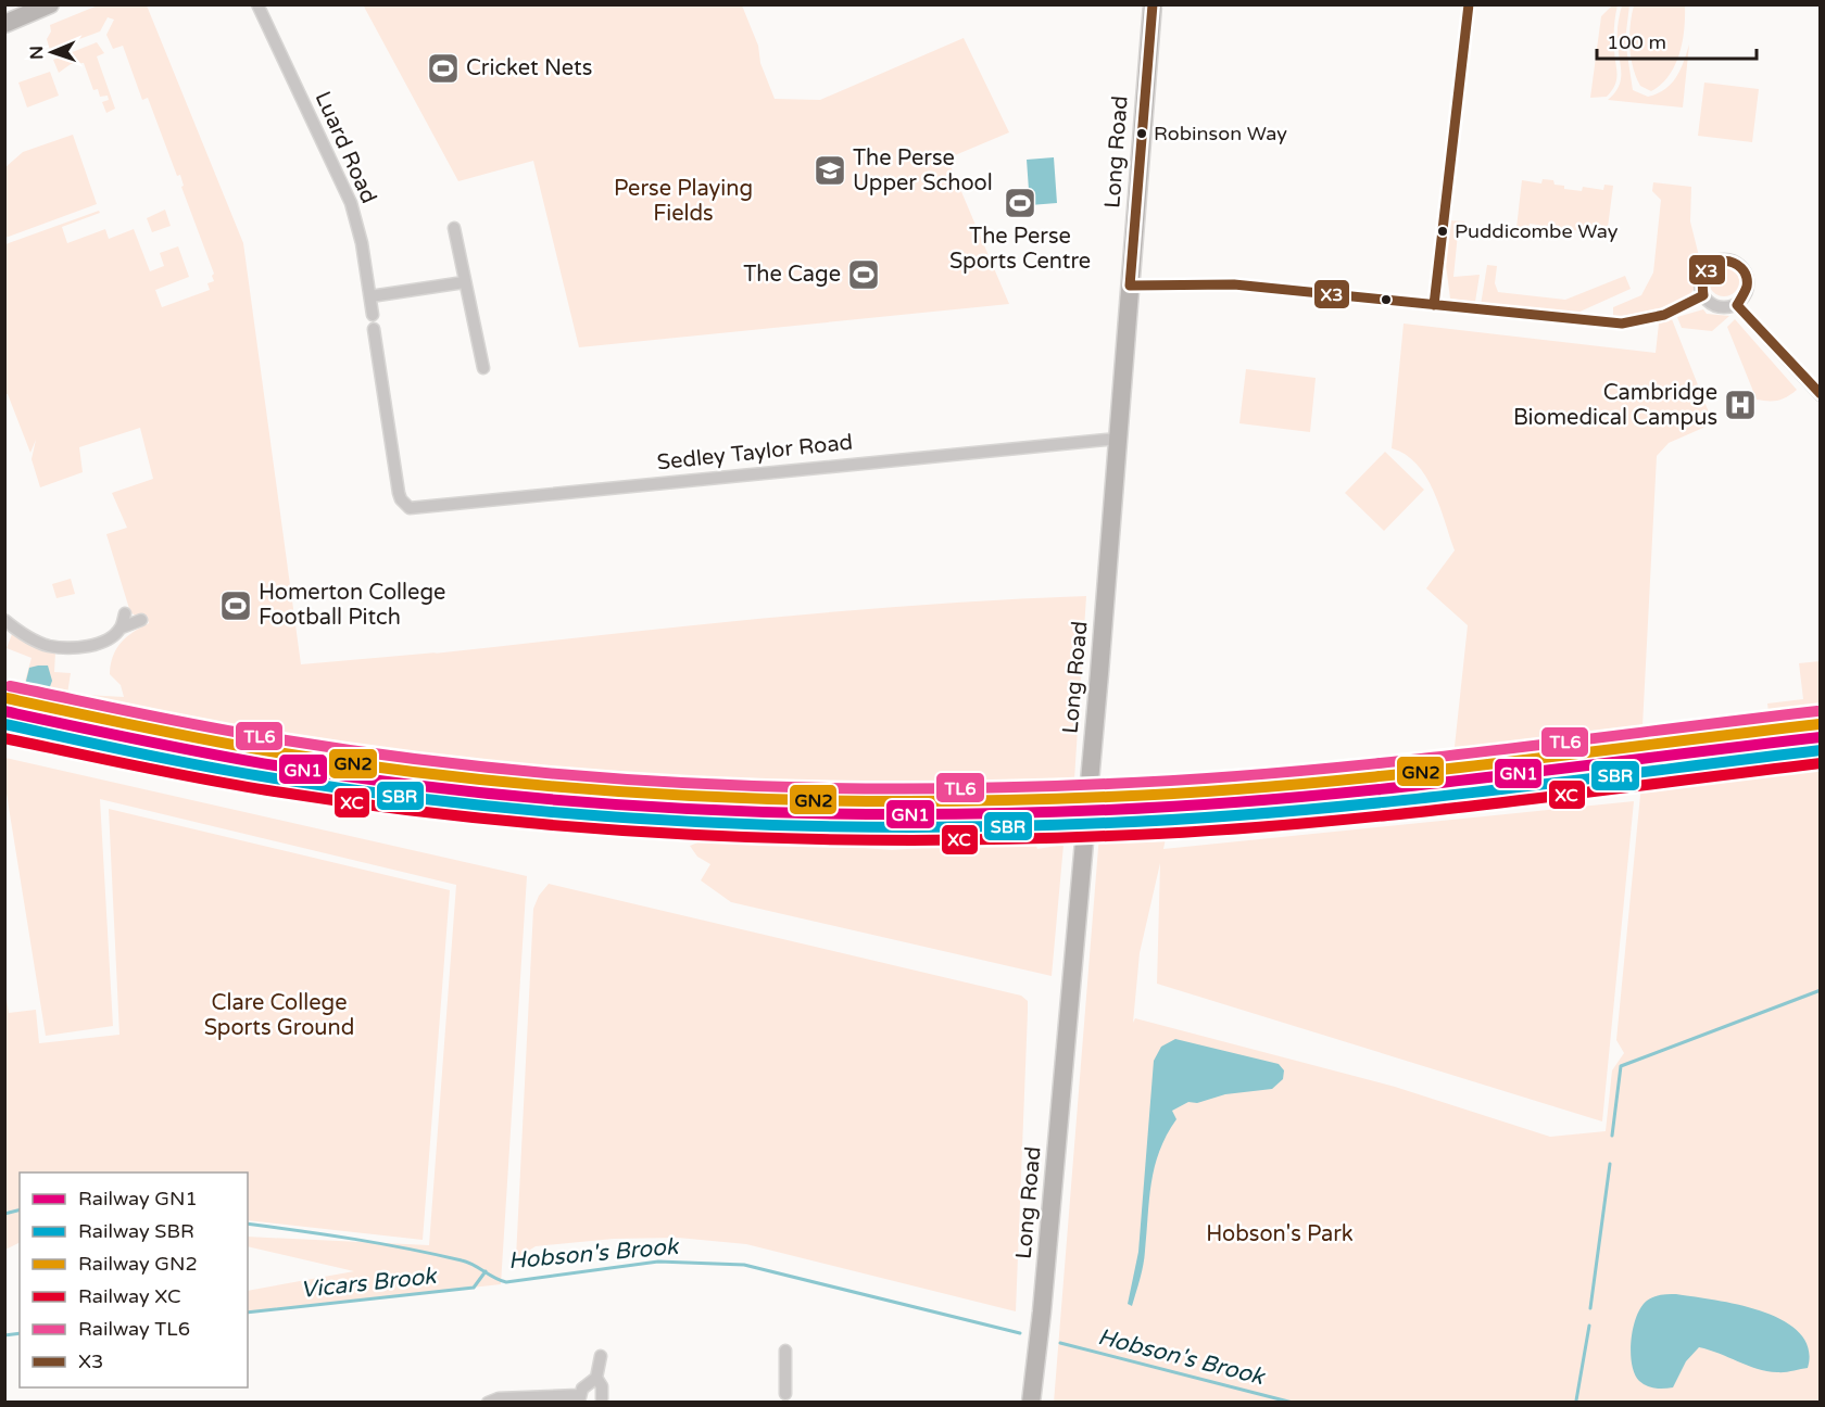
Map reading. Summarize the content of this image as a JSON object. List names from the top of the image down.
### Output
{
  "streets": {
    "main road": ["Long Road"],
    "street": ["Luard Road", "Sedley Taylor Road"]
  },
  "crossings": [
    ["Long Road", "Sedley Taylor Road"]
  ],
  "water": ["Hobson's Brook", "Vicars Brook"],
  "parks": ["Perse Playing Fields", "Clare College Sports Ground", "Hobson's Park"],
  "places": {
    "sports": [
      "Cricket Nets",
      "The Perse Sports Centre",
      "The Cage",
      "Homerton College Football Pitch"
    ],
    "other": ["Robinson Way", "Puddicombe Way"],
    "school or university": ["The Perse Upper School"],
    "hospital": ["Cambridge Biomedical Campus"]
  },
  "lines": [
    "transit line X3",
    "rail line TL6",
    "rail line GN2",
    "rail line GN1",
    "rail line SBR",
    "rail line XC"
  ],
  "legend": [
    "Railway GN1",
    "Railway SBR",
    "Railway GN2",
    "Railway XC",
    "Railway TL6",
    "X3"
  ],
  "scale_bar": "100 m",
  "north": "left"
}
